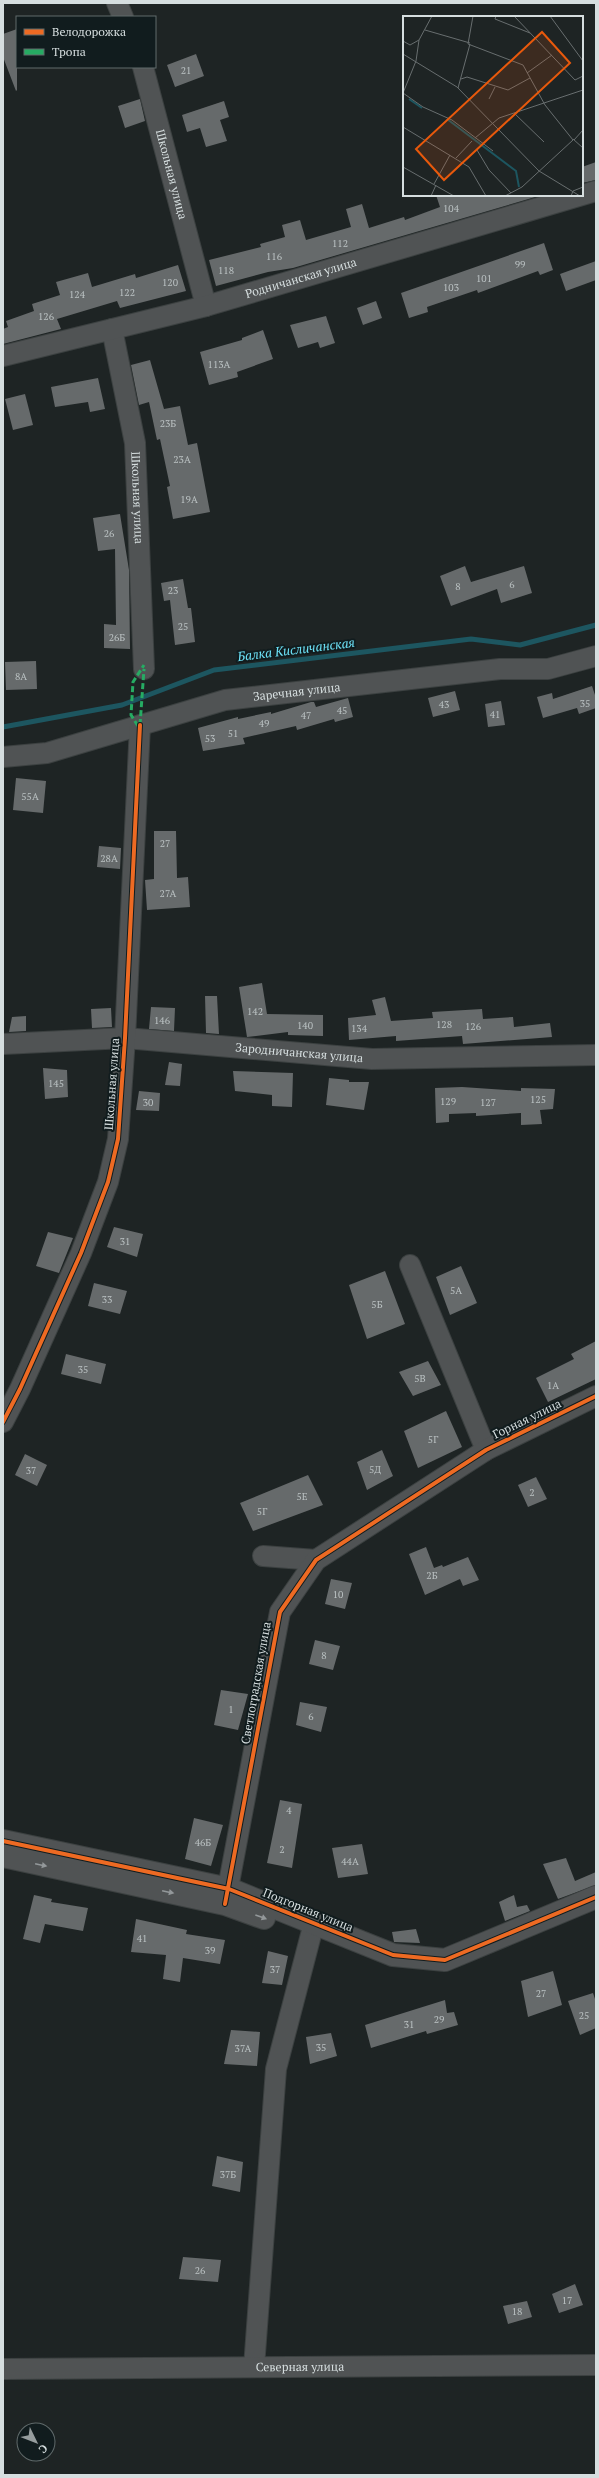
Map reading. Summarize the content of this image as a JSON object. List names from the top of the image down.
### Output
{
  "streets": {
    "street": [
      "Школьная улица",
      "Родничанская улица",
      "Заречная улица",
      "Зародничанская улица",
      "Горная улица",
      "Светлоградская улица",
      "Подгорная улица",
      "Северная улица"
    ]
  },
  "crossings": [
    ["Школьная улица", "Родничанская улица"],
    ["Школьная улица", "Заречная улица"],
    ["Школьная улица", "Зародничанская улица"],
    ["Горная улица", "Светлоградская улица"]
  ],
  "water": ["Балка Кисличанская"],
  "house_numbers": [
    "21",
    "104",
    "112",
    "116",
    "99",
    "118",
    "101",
    "120",
    "103",
    "122",
    "124",
    "126",
    "113А",
    "23Б",
    "23А",
    "19А",
    "26",
    "6",
    "8",
    "23",
    "25",
    "26Б",
    "8А",
    "35",
    "43",
    "45",
    "41",
    "47",
    "49",
    "51",
    "53",
    "55А",
    "27",
    "28А",
    "27А",
    "142",
    "146",
    "128",
    "140",
    "126",
    "134",
    "145",
    "125",
    "129",
    "30",
    "127",
    "31",
    "5А",
    "33",
    "5Б",
    "35",
    "5В",
    "1А",
    "5Г",
    "5Д",
    "37",
    "2",
    "5Е",
    "5Г",
    "2Б",
    "10",
    "8",
    "1",
    "6",
    "4",
    "46Б",
    "2",
    "44А",
    "41",
    "39",
    "37",
    "27",
    "25",
    "29",
    "31",
    "35",
    "37А",
    "37Б",
    "26",
    "17",
    "18"
  ],
  "legend": ["Велодорожка", "Тропа"],
  "north": "bottom right"
}
